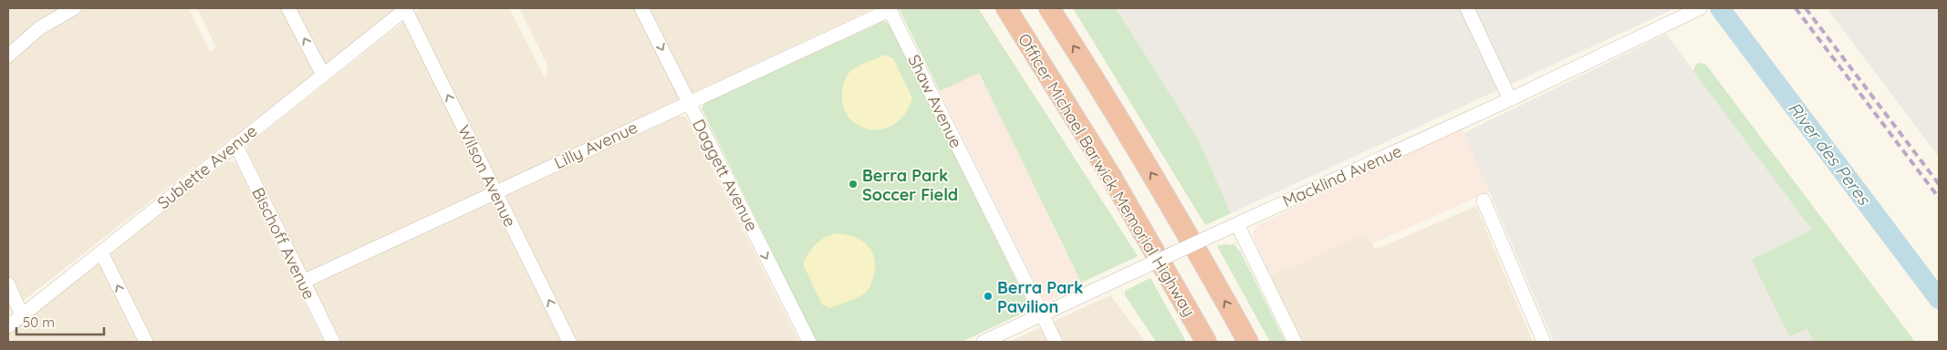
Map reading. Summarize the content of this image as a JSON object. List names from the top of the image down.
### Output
{
  "streets": {
    "highway": ["Officer Michael Barwick Memorial Highway"],
    "street": [
      "Shaw Avenue",
      "Lilly Avenue",
      "Sublette Avenue",
      "Daggett Avenue",
      "Wilson Avenue",
      "Macklind Avenue",
      "Bischoff Avenue"
    ]
  },
  "crossings": [
    ["Shaw Avenue", "Lilly Avenue"],
    ["Shaw Avenue", "Macklind Avenue"],
    ["Lilly Avenue", "Daggett Avenue"],
    ["Lilly Avenue", "Wilson Avenue"],
    ["Lilly Avenue", "Bischoff Avenue"],
    ["Sublette Avenue", "Wilson Avenue"],
    ["Sublette Avenue", "Bischoff Avenue"]
  ],
  "one_way": ["Daggett Avenue", "Wilson Avenue"],
  "water": ["River des Peres"],
  "places": ["Berra Park Soccer Field", "Berra Park Pavilion"],
  "scale_bar": "50 m"
}
